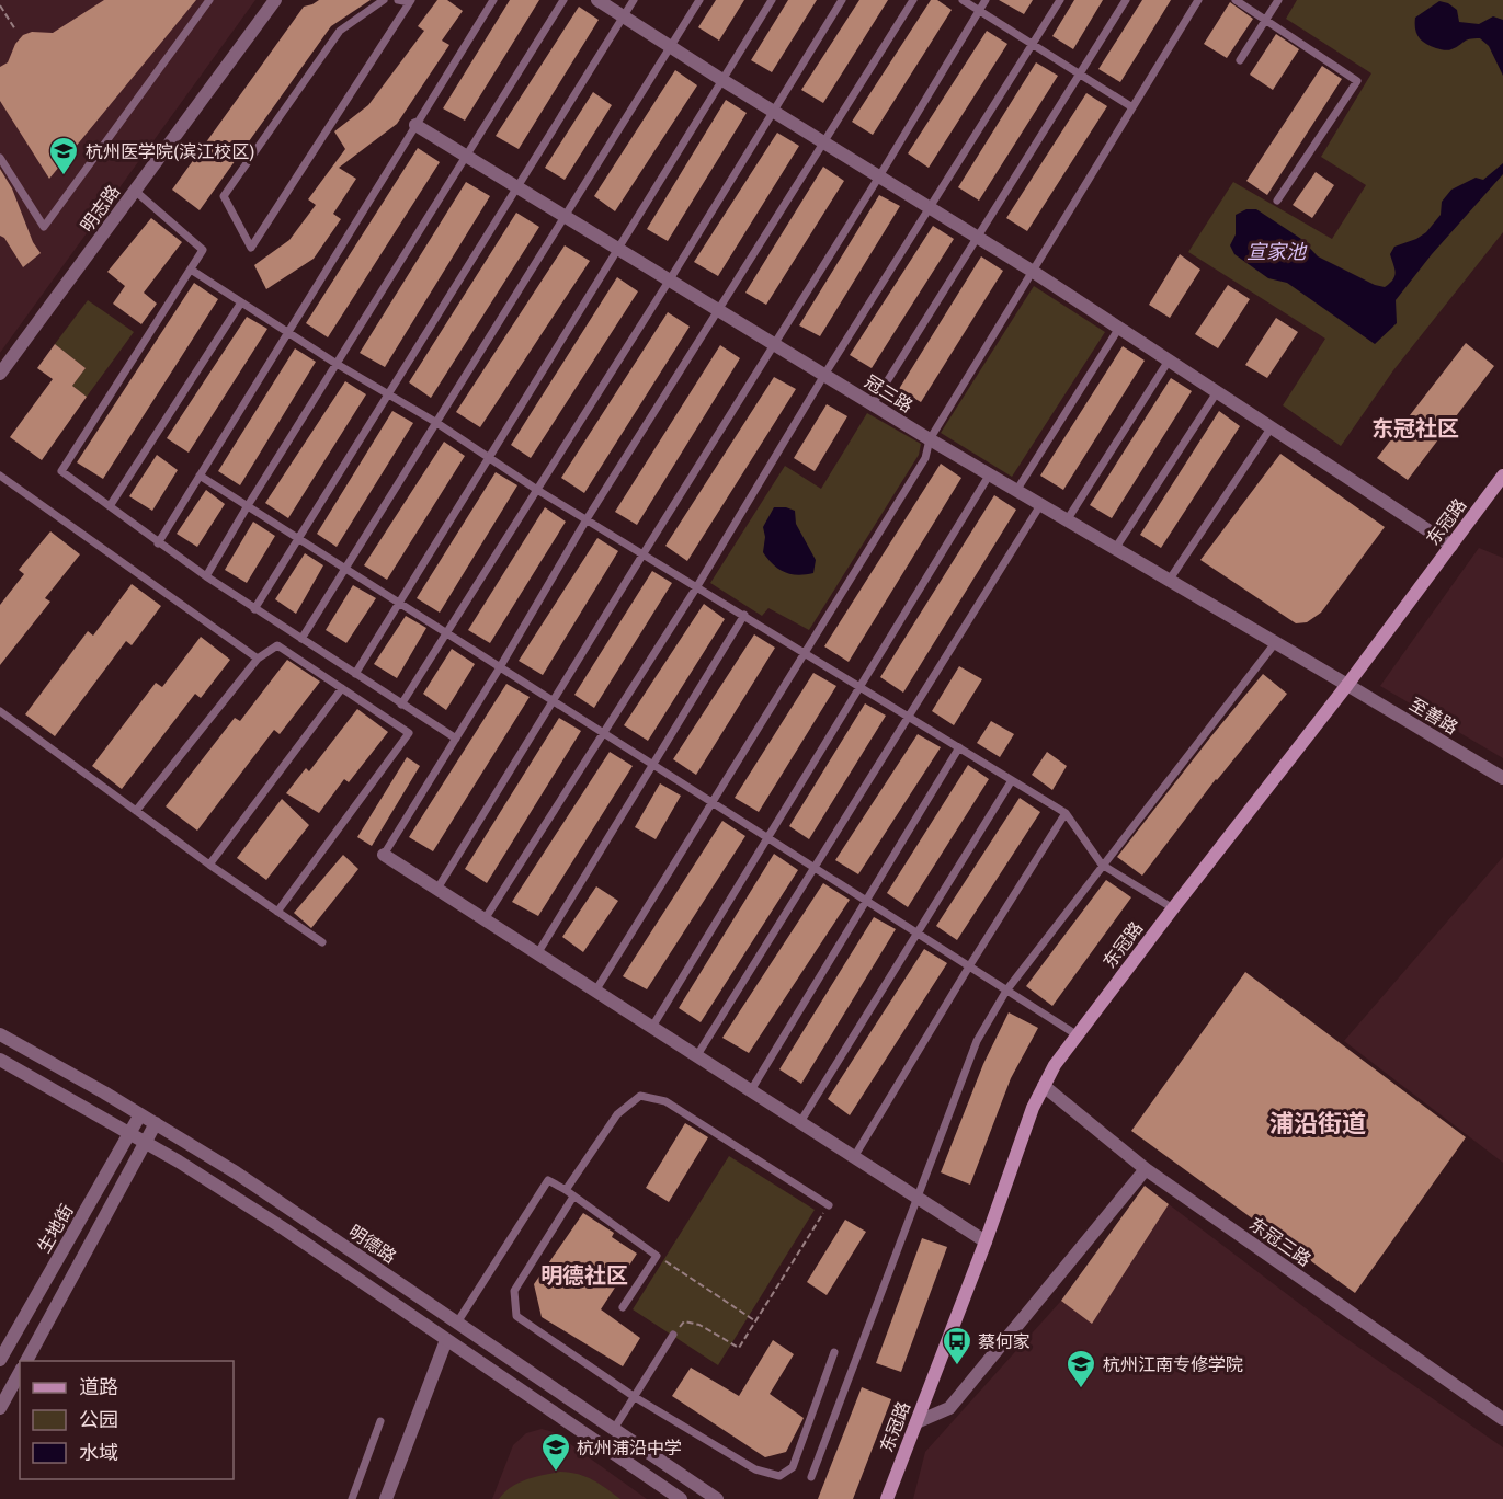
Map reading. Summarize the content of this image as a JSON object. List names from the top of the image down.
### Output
{
  "streets": {
    "main road": ["东冠路"],
    "street": [
      "明志路",
      "冠三路",
      "至善路",
      "生地街",
      "东冠三路",
      "明德路"
    ]
  },
  "crossings": [
    ["冠三路", "东冠路"],
    ["冠三路", "至善路"],
    ["东冠路", "至善路"],
    ["东冠路", "东冠三路"],
    ["生地街", "明德路"]
  ],
  "districts": ["东冠社区", "浦沿街道", "明德社区"],
  "water": ["宣家池"],
  "places": {
    "school or university": ["杭州医学院(滨江校区)", "杭州江南专修学院", "杭州浦沿中学"],
    "bus stop": ["蔡何家"]
  },
  "legend": ["道路", "公园", "水域"]
}
